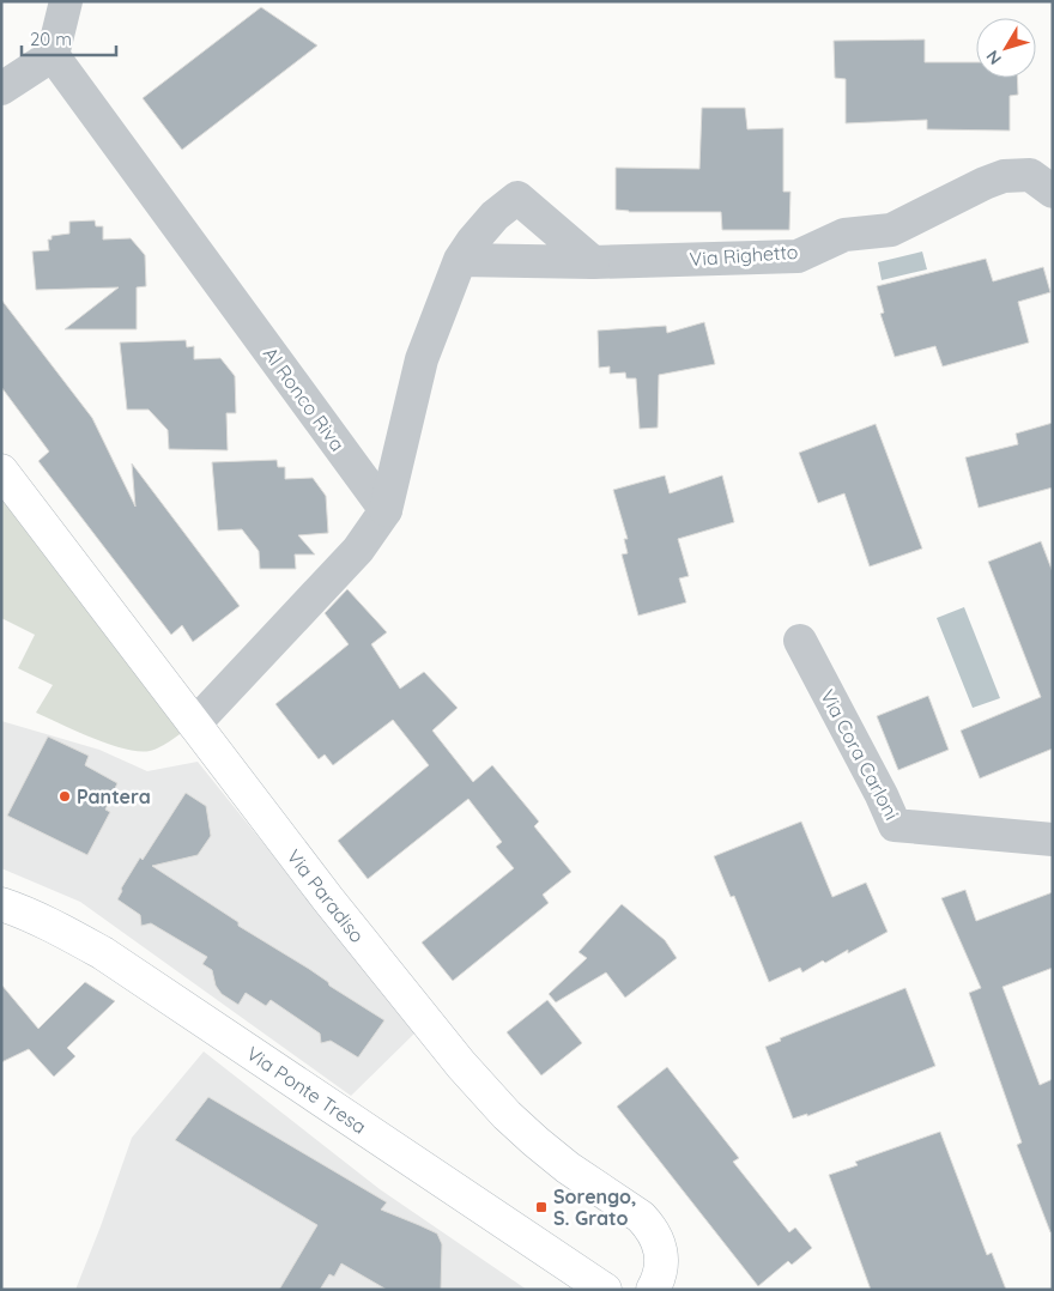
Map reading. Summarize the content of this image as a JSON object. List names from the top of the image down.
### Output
{
  "streets": {
    "main road": ["Via Paradiso", "Via Ponte Tresa"],
    "street": ["Via Righetto", "Al Ronco Riva", "Via Cora Carloni"]
  },
  "places": {
    "other": ["Pantera"],
    "transit": ["Sorengo, S. Grato"]
  },
  "scale_bar": "20 m",
  "north": "bottom left"
}
